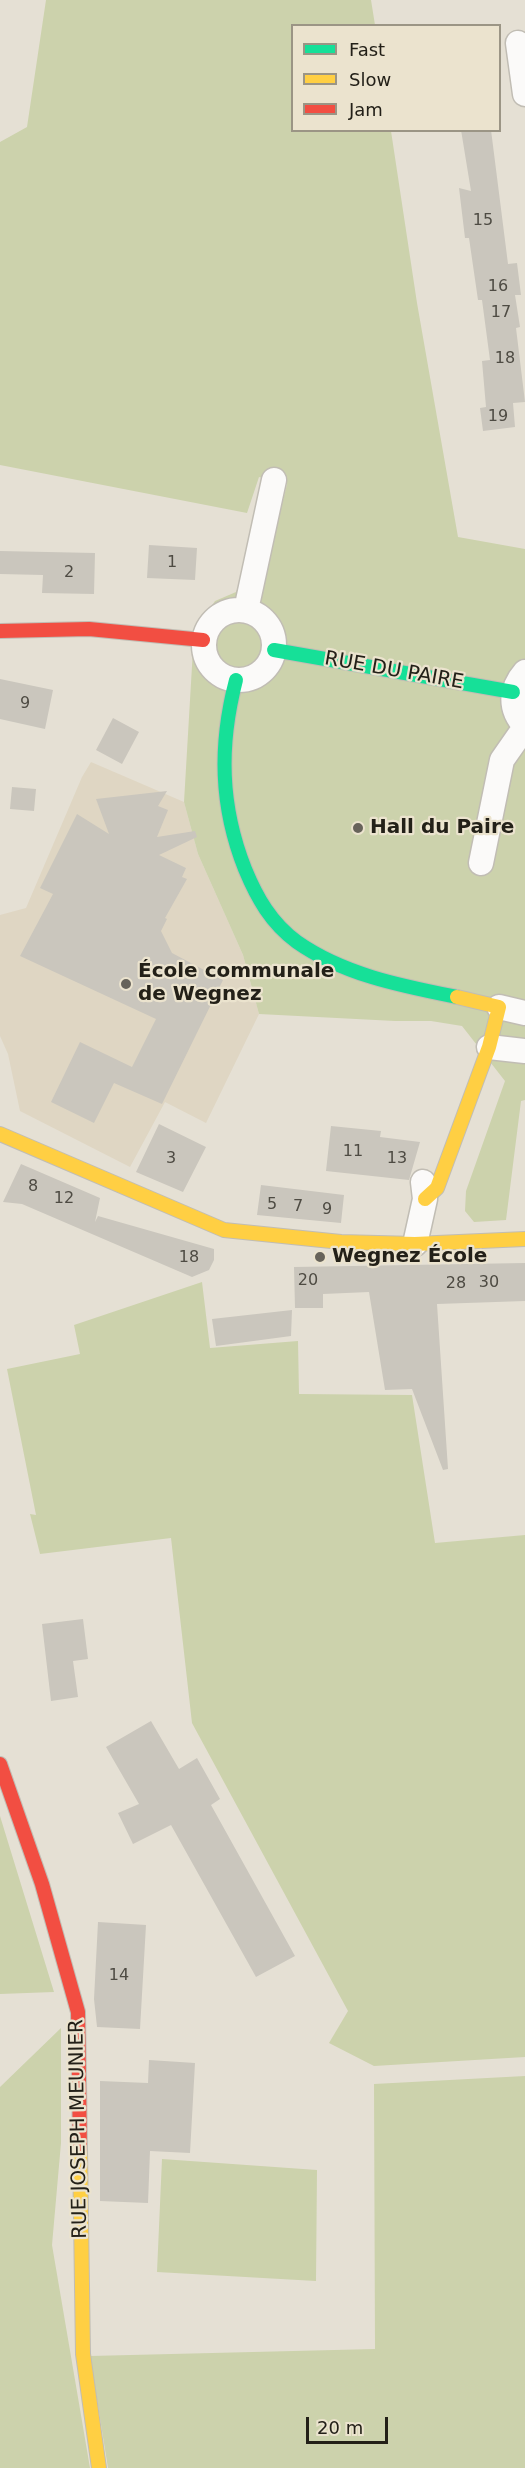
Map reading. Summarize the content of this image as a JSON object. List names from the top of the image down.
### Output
{
  "streets": {
    "street": ["RUE DU PAIRE", "RUE JOSEPH MEUNIER"]
  },
  "places": ["Hall du Paire", "École communale de Wegnez", "Wegnez École"],
  "house_numbers": [
    "15",
    "16",
    "17",
    "18",
    "19",
    "1",
    "2",
    "9",
    "11",
    "3",
    "13",
    "8",
    "12",
    "5",
    "7",
    "9",
    "18",
    "20",
    "30",
    "28",
    "14"
  ],
  "legend": ["Fast", "Slow", "Jam"],
  "scale_bar": "20 m"
}
